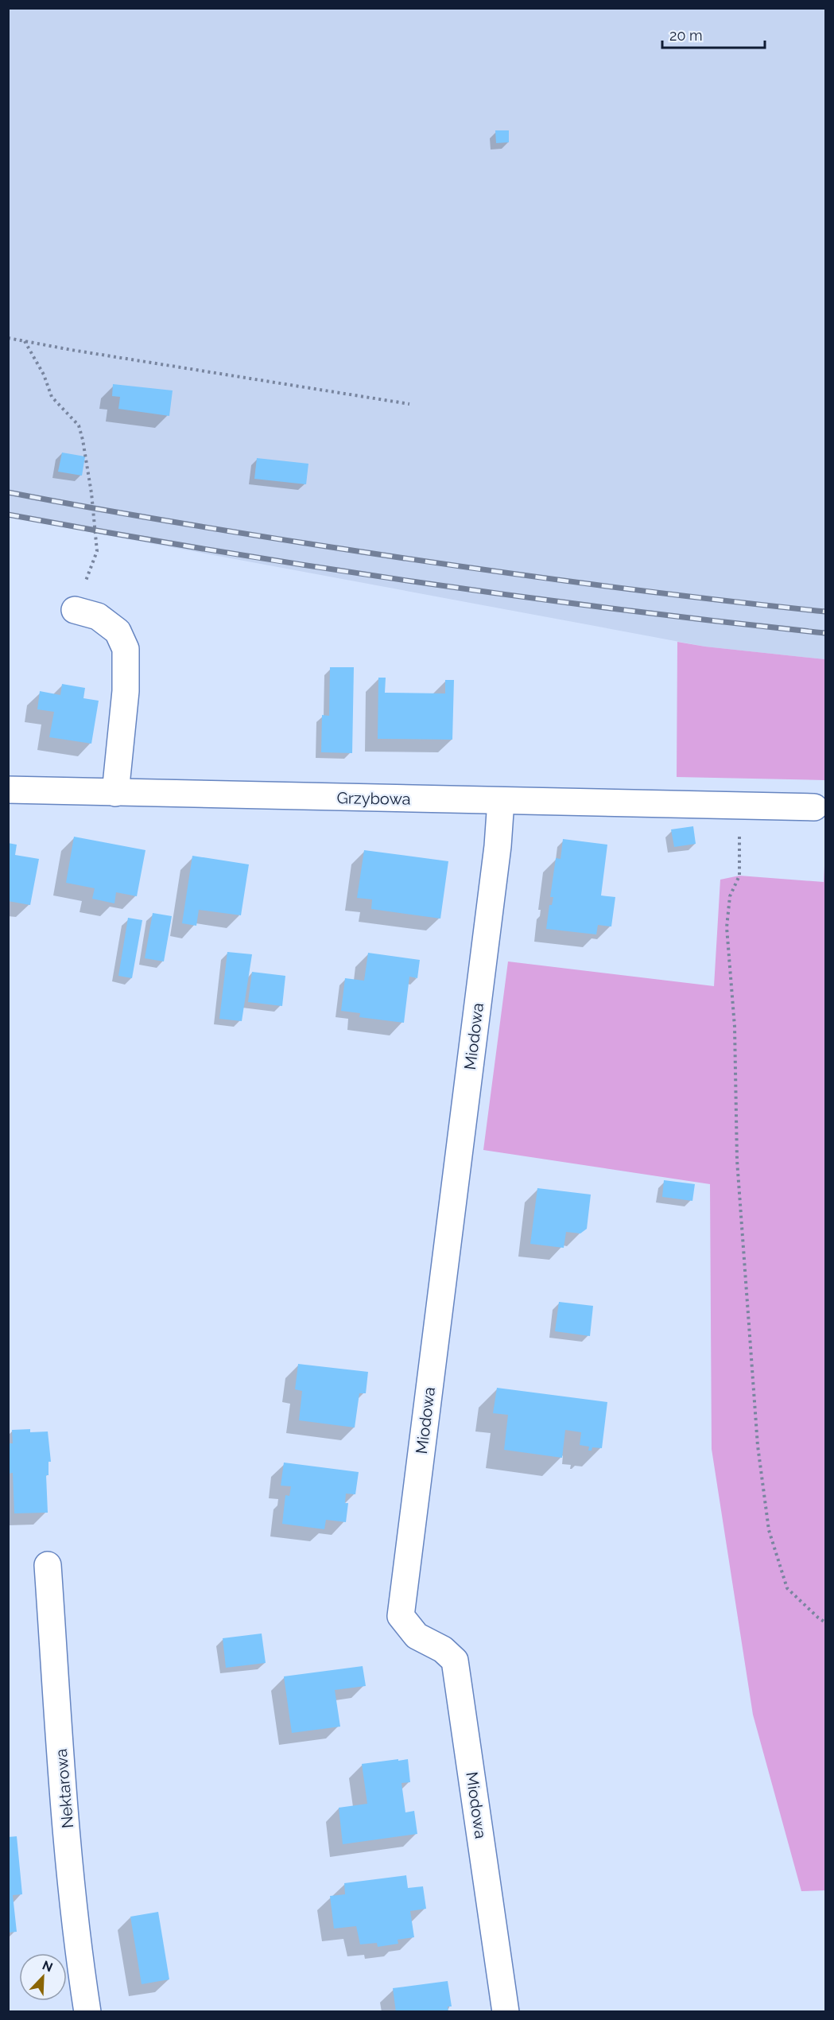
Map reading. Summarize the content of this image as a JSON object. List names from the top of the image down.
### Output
{
  "streets": {
    "street": ["Grzybowa", "Miodowa", "Nektarowa"]
  },
  "crossings": [
    ["Grzybowa", "Miodowa"]
  ],
  "scale_bar": "20 m",
  "north": "top right"
}
